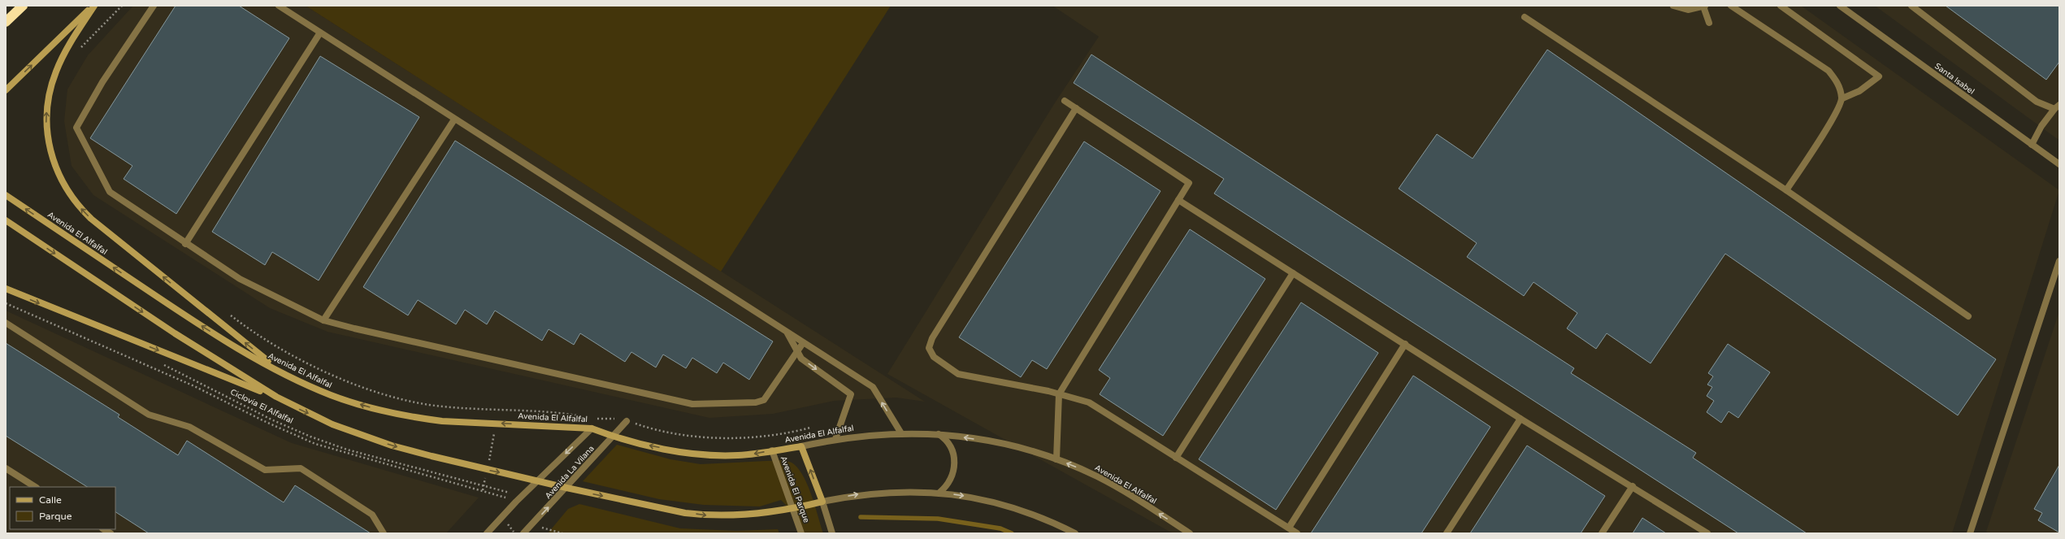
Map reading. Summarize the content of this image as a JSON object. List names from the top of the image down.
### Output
{
  "streets": {
    "street": [
      "Santa Isabel",
      "Avenida El Alfalfal",
      "Avenida La Vilana",
      "Avenida El Parque"
    ],
    "path": ["Ciclovía El Alfalfal"]
  },
  "crossings": [
    ["Avenida El Alfalfal", "Avenida La Vilana"],
    ["Avenida El Alfalfal", "Avenida El Parque"],
    ["Ciclovía El Alfalfal", "Avenida La Vilana"]
  ],
  "legend": ["Calle", "Parque"]
}
